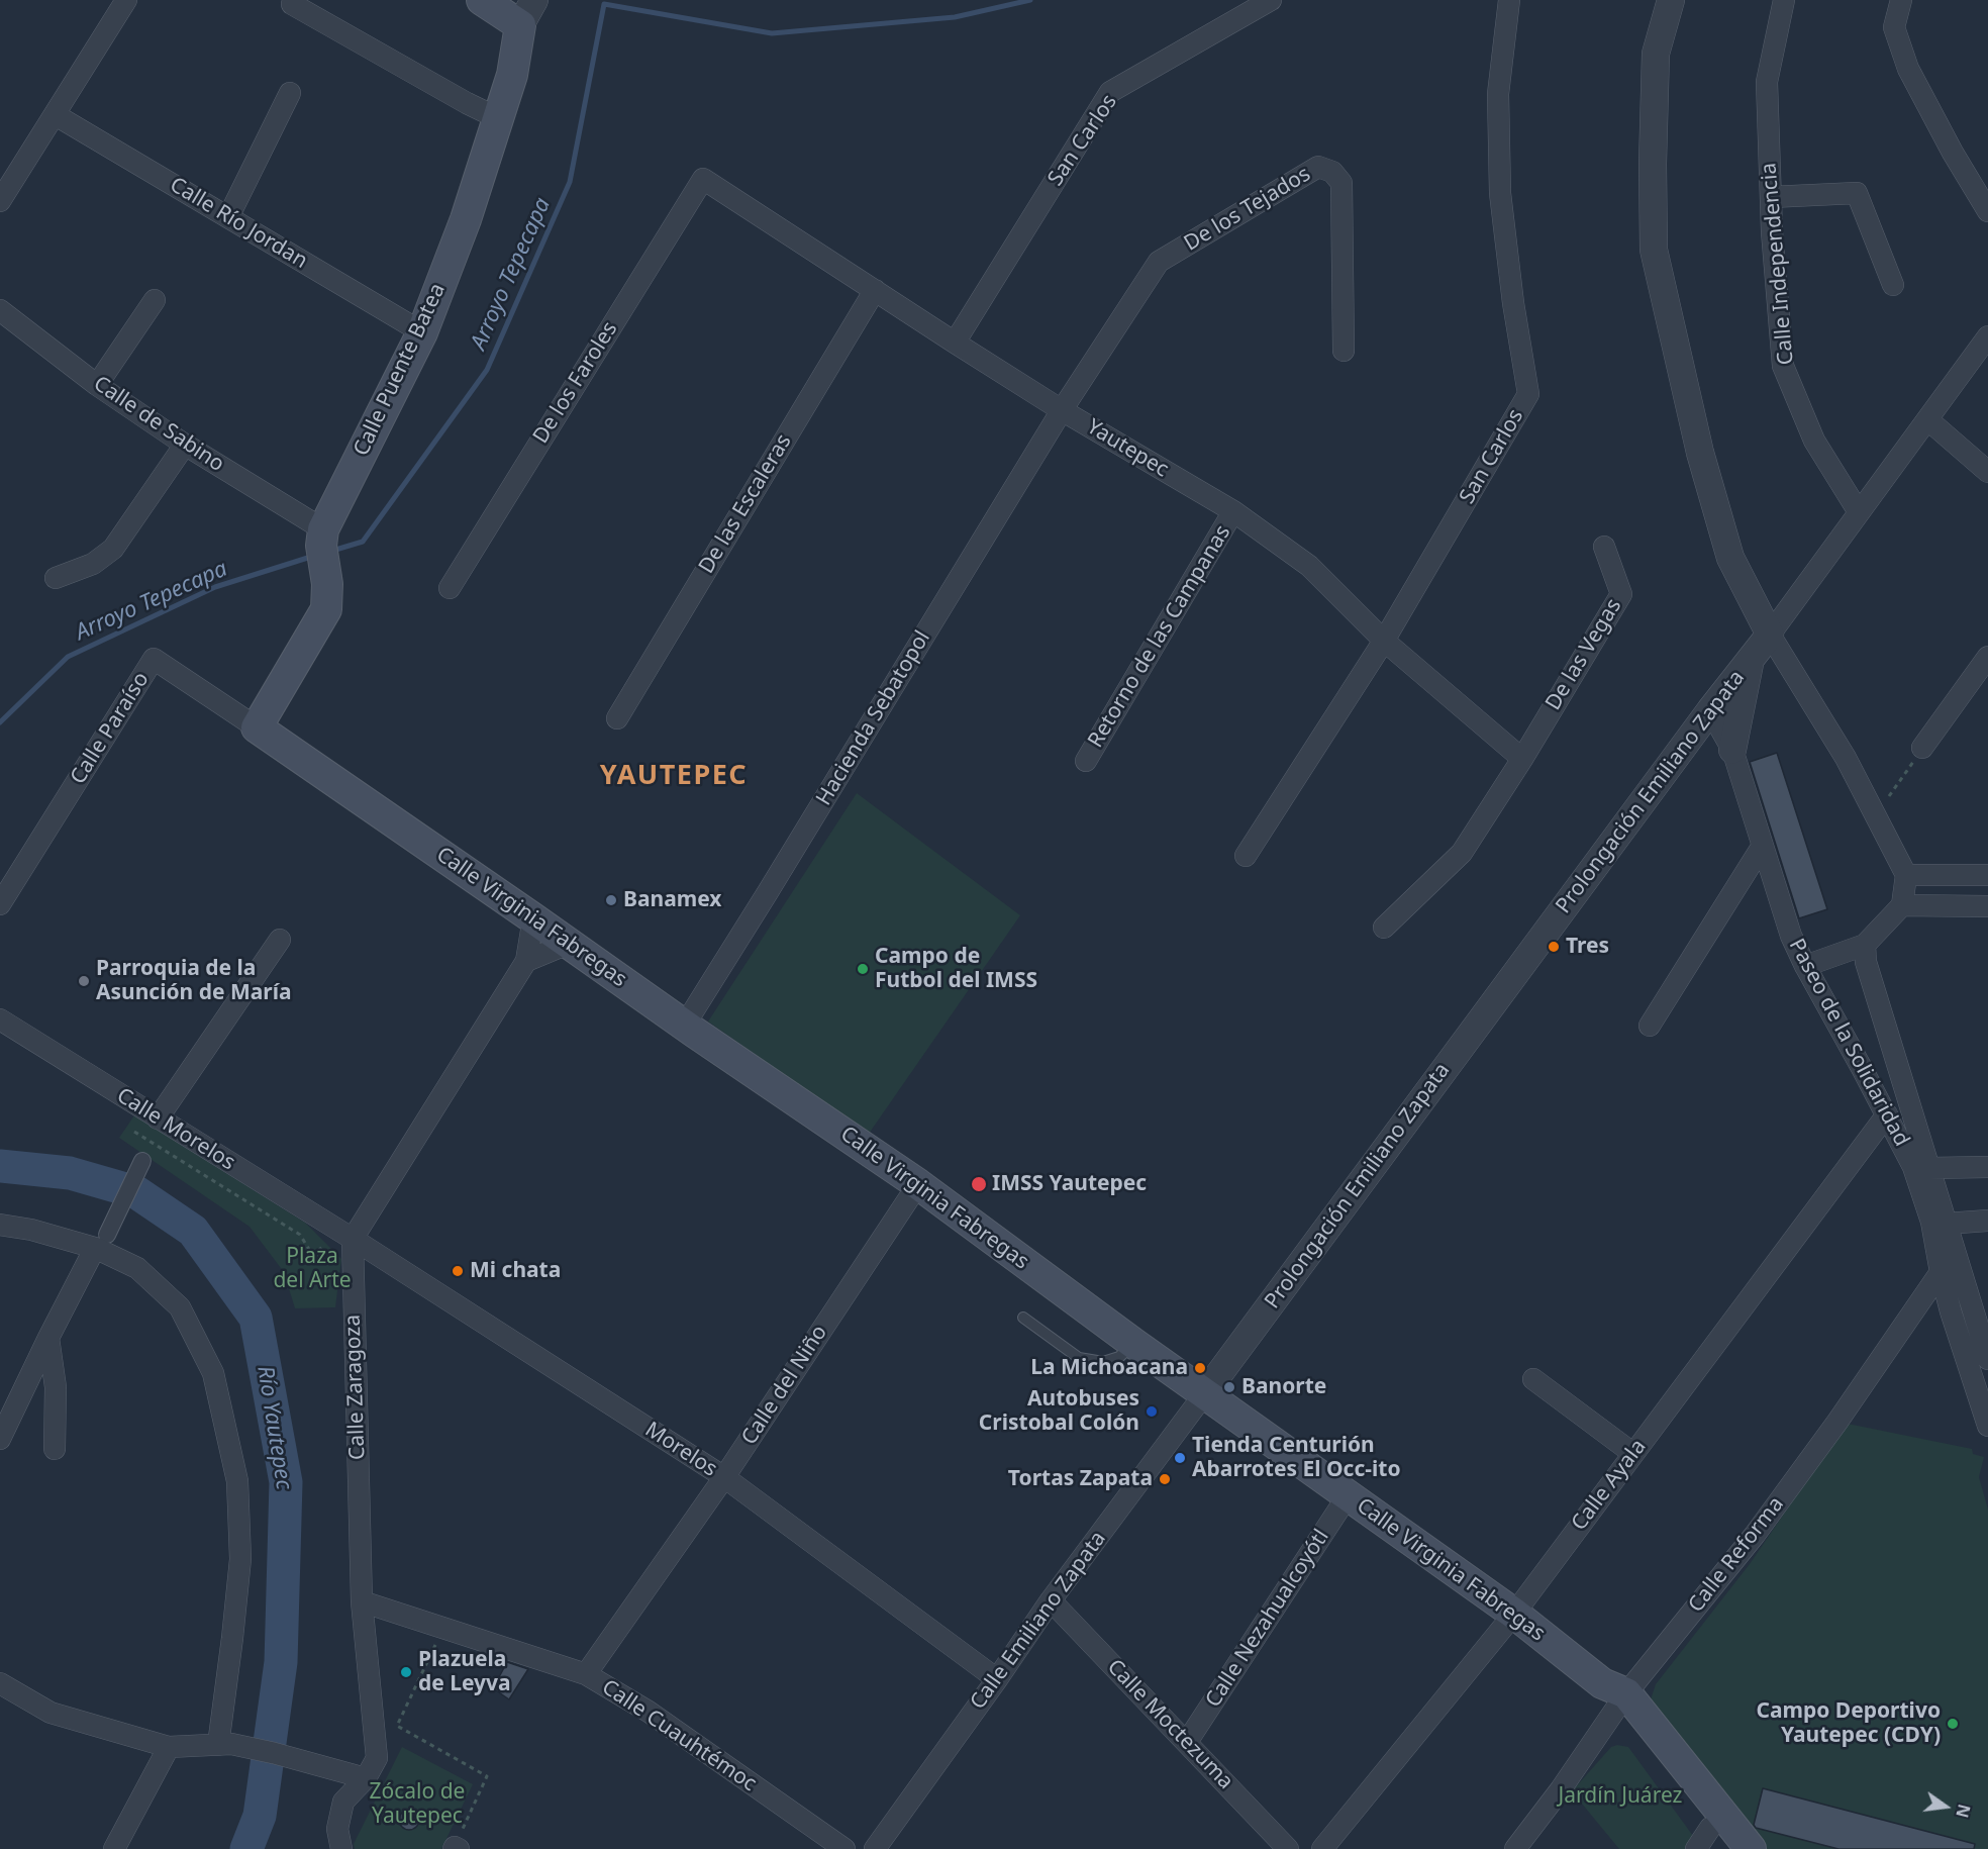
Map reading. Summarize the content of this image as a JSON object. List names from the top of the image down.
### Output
{
  "streets": {
    "main road": ["Calle Puente Batea", "Calle Virginia Fabregas"],
    "street": [
      "San Carlos",
      "De los Tejados",
      "Calle Río Jordan",
      "Calle Independencia",
      "De los Faroles",
      "Calle de Sabino",
      "Yautepec",
      "De las Escaleras",
      "Retorno de las Campanas",
      "De las Vegas",
      "Hacienda Sebatopol",
      "Calle Paraíso",
      "Prolongación Emiliano Zapata",
      "Paseo de la Solidaridad",
      "Calle Morelos",
      "Calle del Niño",
      "Calle Zaragoza",
      "Morelos",
      "Calle Ayala",
      "Calle Reforma",
      "Calle Nezahualcoyótl",
      "Calle Emiliano Zapata",
      "Calle Moctezuma",
      "Calle Cuauhtémoc"
    ]
  },
  "crossings": [
    ["San Carlos", "Yautepec"],
    ["De los Tejados", "Yautepec"],
    ["De los Tejados", "Hacienda Sebatopol"],
    ["Calle Río Jordan", "Calle Puente Batea"],
    ["Calle Independencia", "Prolongación Emiliano Zapata"],
    ["Calle Puente Batea", "Calle de Sabino"],
    ["De los Faroles", "Yautepec"],
    ["Yautepec", "De las Escaleras"],
    ["Yautepec", "Retorno de las Campanas"],
    ["Yautepec", "De las Vegas"],
    ["Yautepec", "Hacienda Sebatopol"],
    ["Hacienda Sebatopol", "Calle Virginia Fabregas"],
    ["Calle Paraíso", "Calle Virginia Fabregas"],
    ["Prolongación Emiliano Zapata", "Calle Virginia Fabregas"],
    ["Prolongación Emiliano Zapata", "Paseo de la Solidaridad"],
    ["Prolongación Emiliano Zapata", "Calle Emiliano Zapata"],
    ["Calle Virginia Fabregas", "Calle del Niño"],
    ["Calle Virginia Fabregas", "Calle Ayala"],
    ["Calle Virginia Fabregas", "Calle Reforma"],
    ["Calle Virginia Fabregas", "Calle Nezahualcoyótl"],
    ["Calle Virginia Fabregas", "Calle Emiliano Zapata"],
    ["Paseo de la Solidaridad", "Calle Ayala"],
    ["Calle Morelos", "Calle Zaragoza"],
    ["Calle Morelos", "Morelos"],
    ["Calle del Niño", "Morelos"],
    ["Calle del Niño", "Calle Cuauhtémoc"],
    ["Calle Zaragoza", "Morelos"],
    ["Calle Zaragoza", "Calle Cuauhtémoc"],
    ["Morelos", "Calle Emiliano Zapata"],
    ["Calle Nezahualcoyótl", "Calle Moctezuma"],
    ["Calle Emiliano Zapata", "Calle Moctezuma"]
  ],
  "districts": ["YAUTEPEC"],
  "water": ["Arroyo Tepecapa", "Río Yautepec"],
  "parks": ["Plaza del Arte", "Zócalo de Yautepec", "Jardín Juárez"],
  "places": [
    "Banamex",
    "Tres",
    "Campo de Futbol del IMSS",
    "Parroquia de la Asunción de María",
    "IMSS Yautepec",
    "Mi chata",
    "La Michoacana",
    "Banorte",
    "Autobuses Cristobal Colón",
    "Tienda Centurión Abarrotes El Occ-ito",
    "Tortas Zapata",
    "Plazuela de Leyva",
    "Campo Deportivo Yautepec (CDY)"
  ],
  "north": "right"
}
